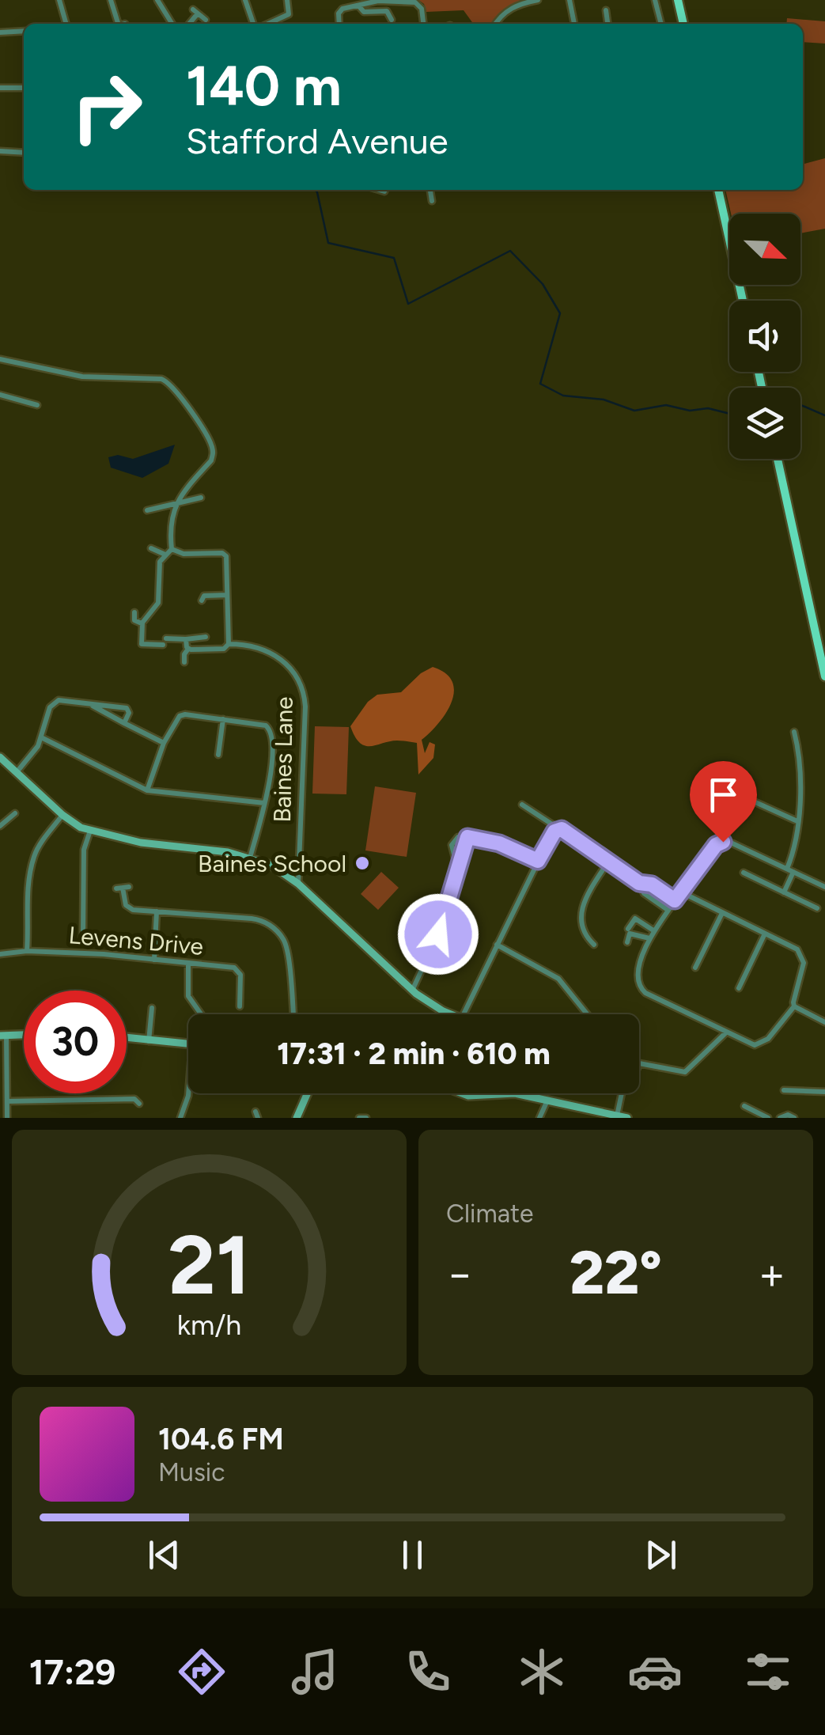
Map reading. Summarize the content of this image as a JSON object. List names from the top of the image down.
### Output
{
  "streets": {
    "street": ["Baines Lane", "Levens Drive"]
  },
  "places": ["Baines School"],
  "north": "bottom right",
  "page": {
    "turn": ["140 m", "Stafford Avenue"],
    "limit": "30",
    "trip": "17:31 · 2 min · 610 m",
    "tile": "Climate",
    "heat": ["−", "22°", "+"],
    "song": ["104.6 FM", "Music"],
    "tabs": "17:29",
    "gauge": ["21", "km/h"]
  }
}
